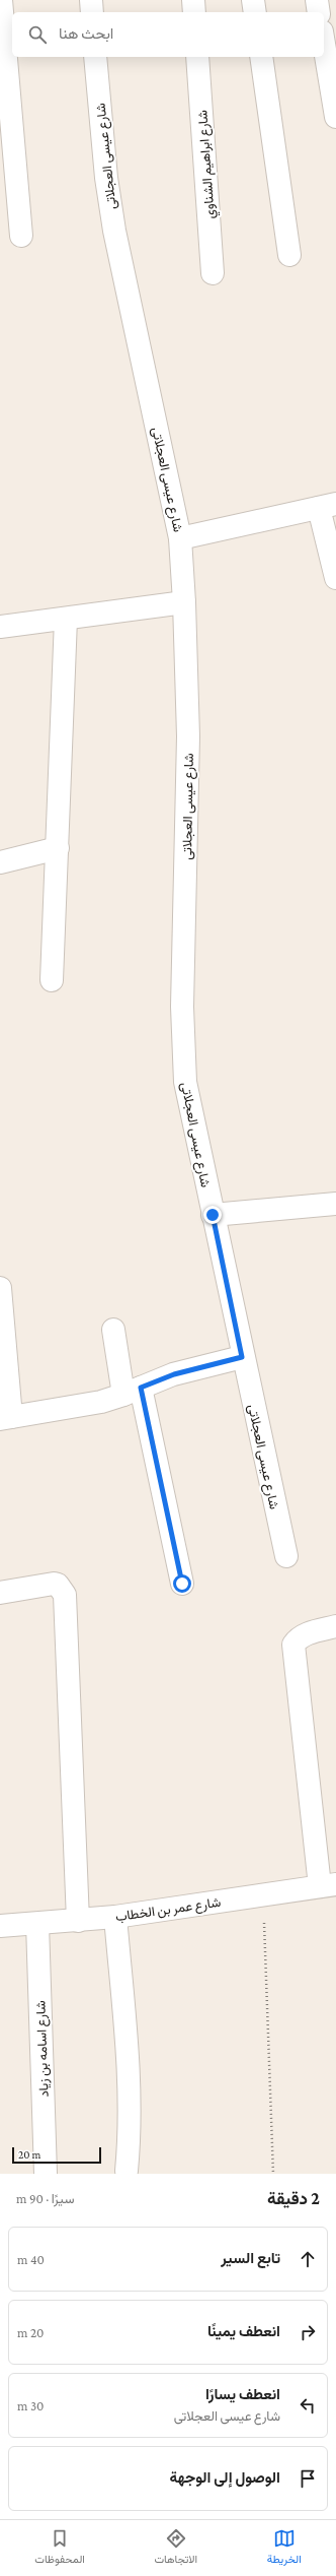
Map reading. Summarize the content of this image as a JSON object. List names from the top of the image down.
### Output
{
  "streets": {
    "street": [
      "شارع عيسى العجلاتى",
      "شارع ابراهيم الشناوي",
      "شارع عمر بن الخطاب",
      "شارع اسامه بن زياد"
    ]
  },
  "crossings": [
    ["شارع عمر بن الخطاب", "شارع اسامه بن زياد"]
  ],
  "scale_bar": "20 m",
  "page": {
    "search": "ابحث هنا",
    "scale": "20 m",
    "heading": ["2 دقيقة", "سيرًا · 90 m"],
    "list": [
      ["تابع السير", "40 m"],
      ["انعطف يمينًا", "20 m"],
      ["انعطف يسارًا", "شارع عيسى العجلاتى", "30 m"],
      "الوصول إلى الوجهة"
    ],
    "nav": ["الخريطة", "الاتجاهات", "المحفوظات"]
  }
}
